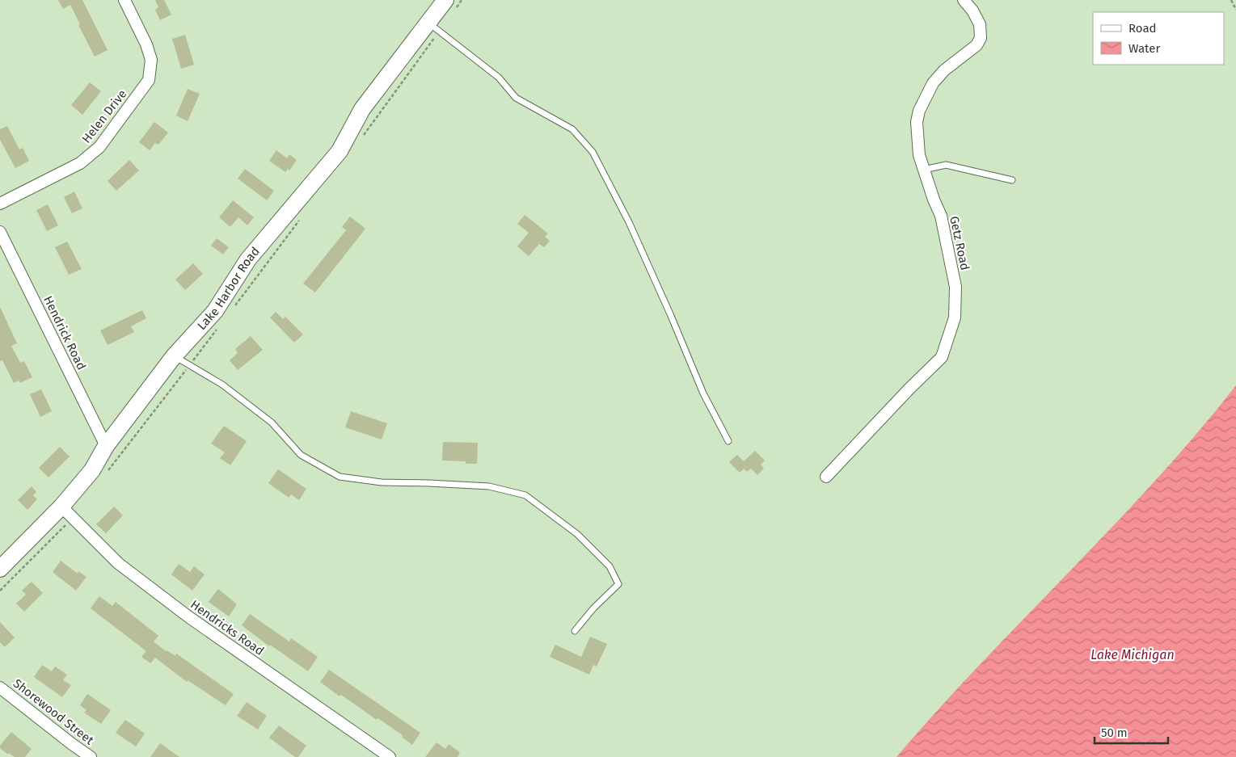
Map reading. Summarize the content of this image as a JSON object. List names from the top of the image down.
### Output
{
  "streets": {
    "street": [
      "Helen Drive",
      "Getz Road",
      "Lake Harbor Road",
      "Hendrick Road",
      "Hendricks Road",
      "Shorewood Street"
    ]
  },
  "crossings": [
    ["Lake Harbor Road", "Hendrick Road"],
    ["Lake Harbor Road", "Hendricks Road"]
  ],
  "water": ["Lake Michigan"],
  "legend": ["Road", "Water"],
  "scale_bar": "50 m"
}
